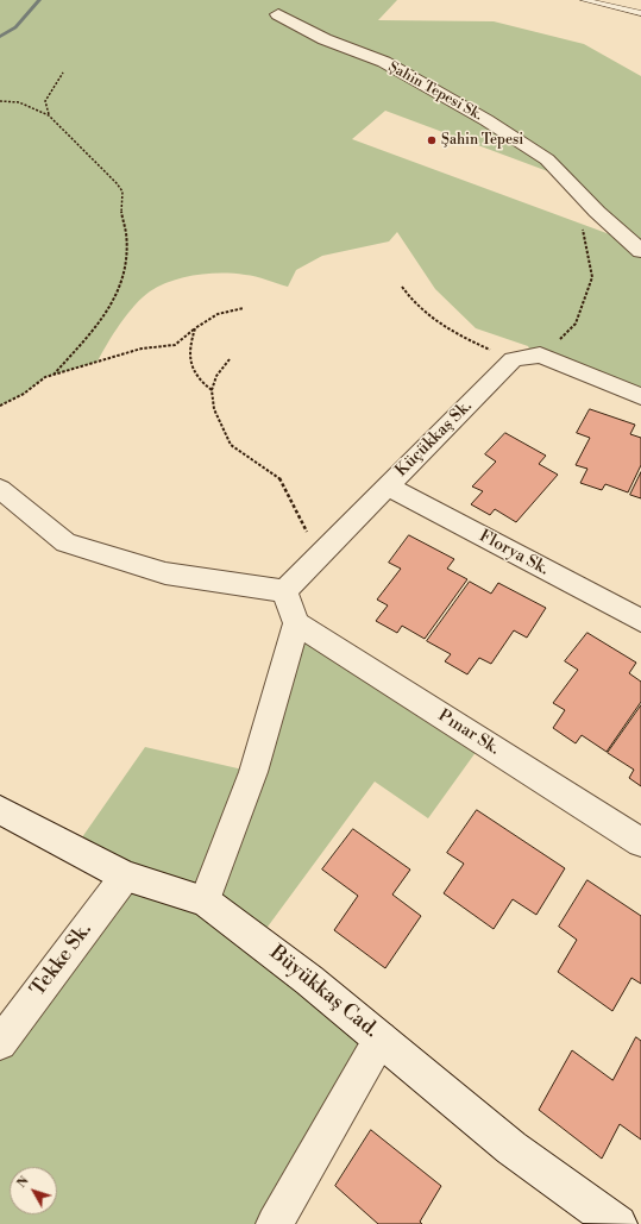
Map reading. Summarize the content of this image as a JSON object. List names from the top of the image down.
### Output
{
  "streets": {
    "street": [
      "Şahin Tepesi Sk.",
      "Küçükkaş Sk.",
      "Florya Sk.",
      "Pınar Sk.",
      "Tekke Sk.",
      "Büyükkaş Cad."
    ]
  },
  "crossings": [
    ["Küçükkaş Sk.", "Florya Sk."],
    ["Tekke Sk.", "Büyükkaş Cad."]
  ],
  "places": ["Şahin Tepesi"],
  "north": "top left"
}
